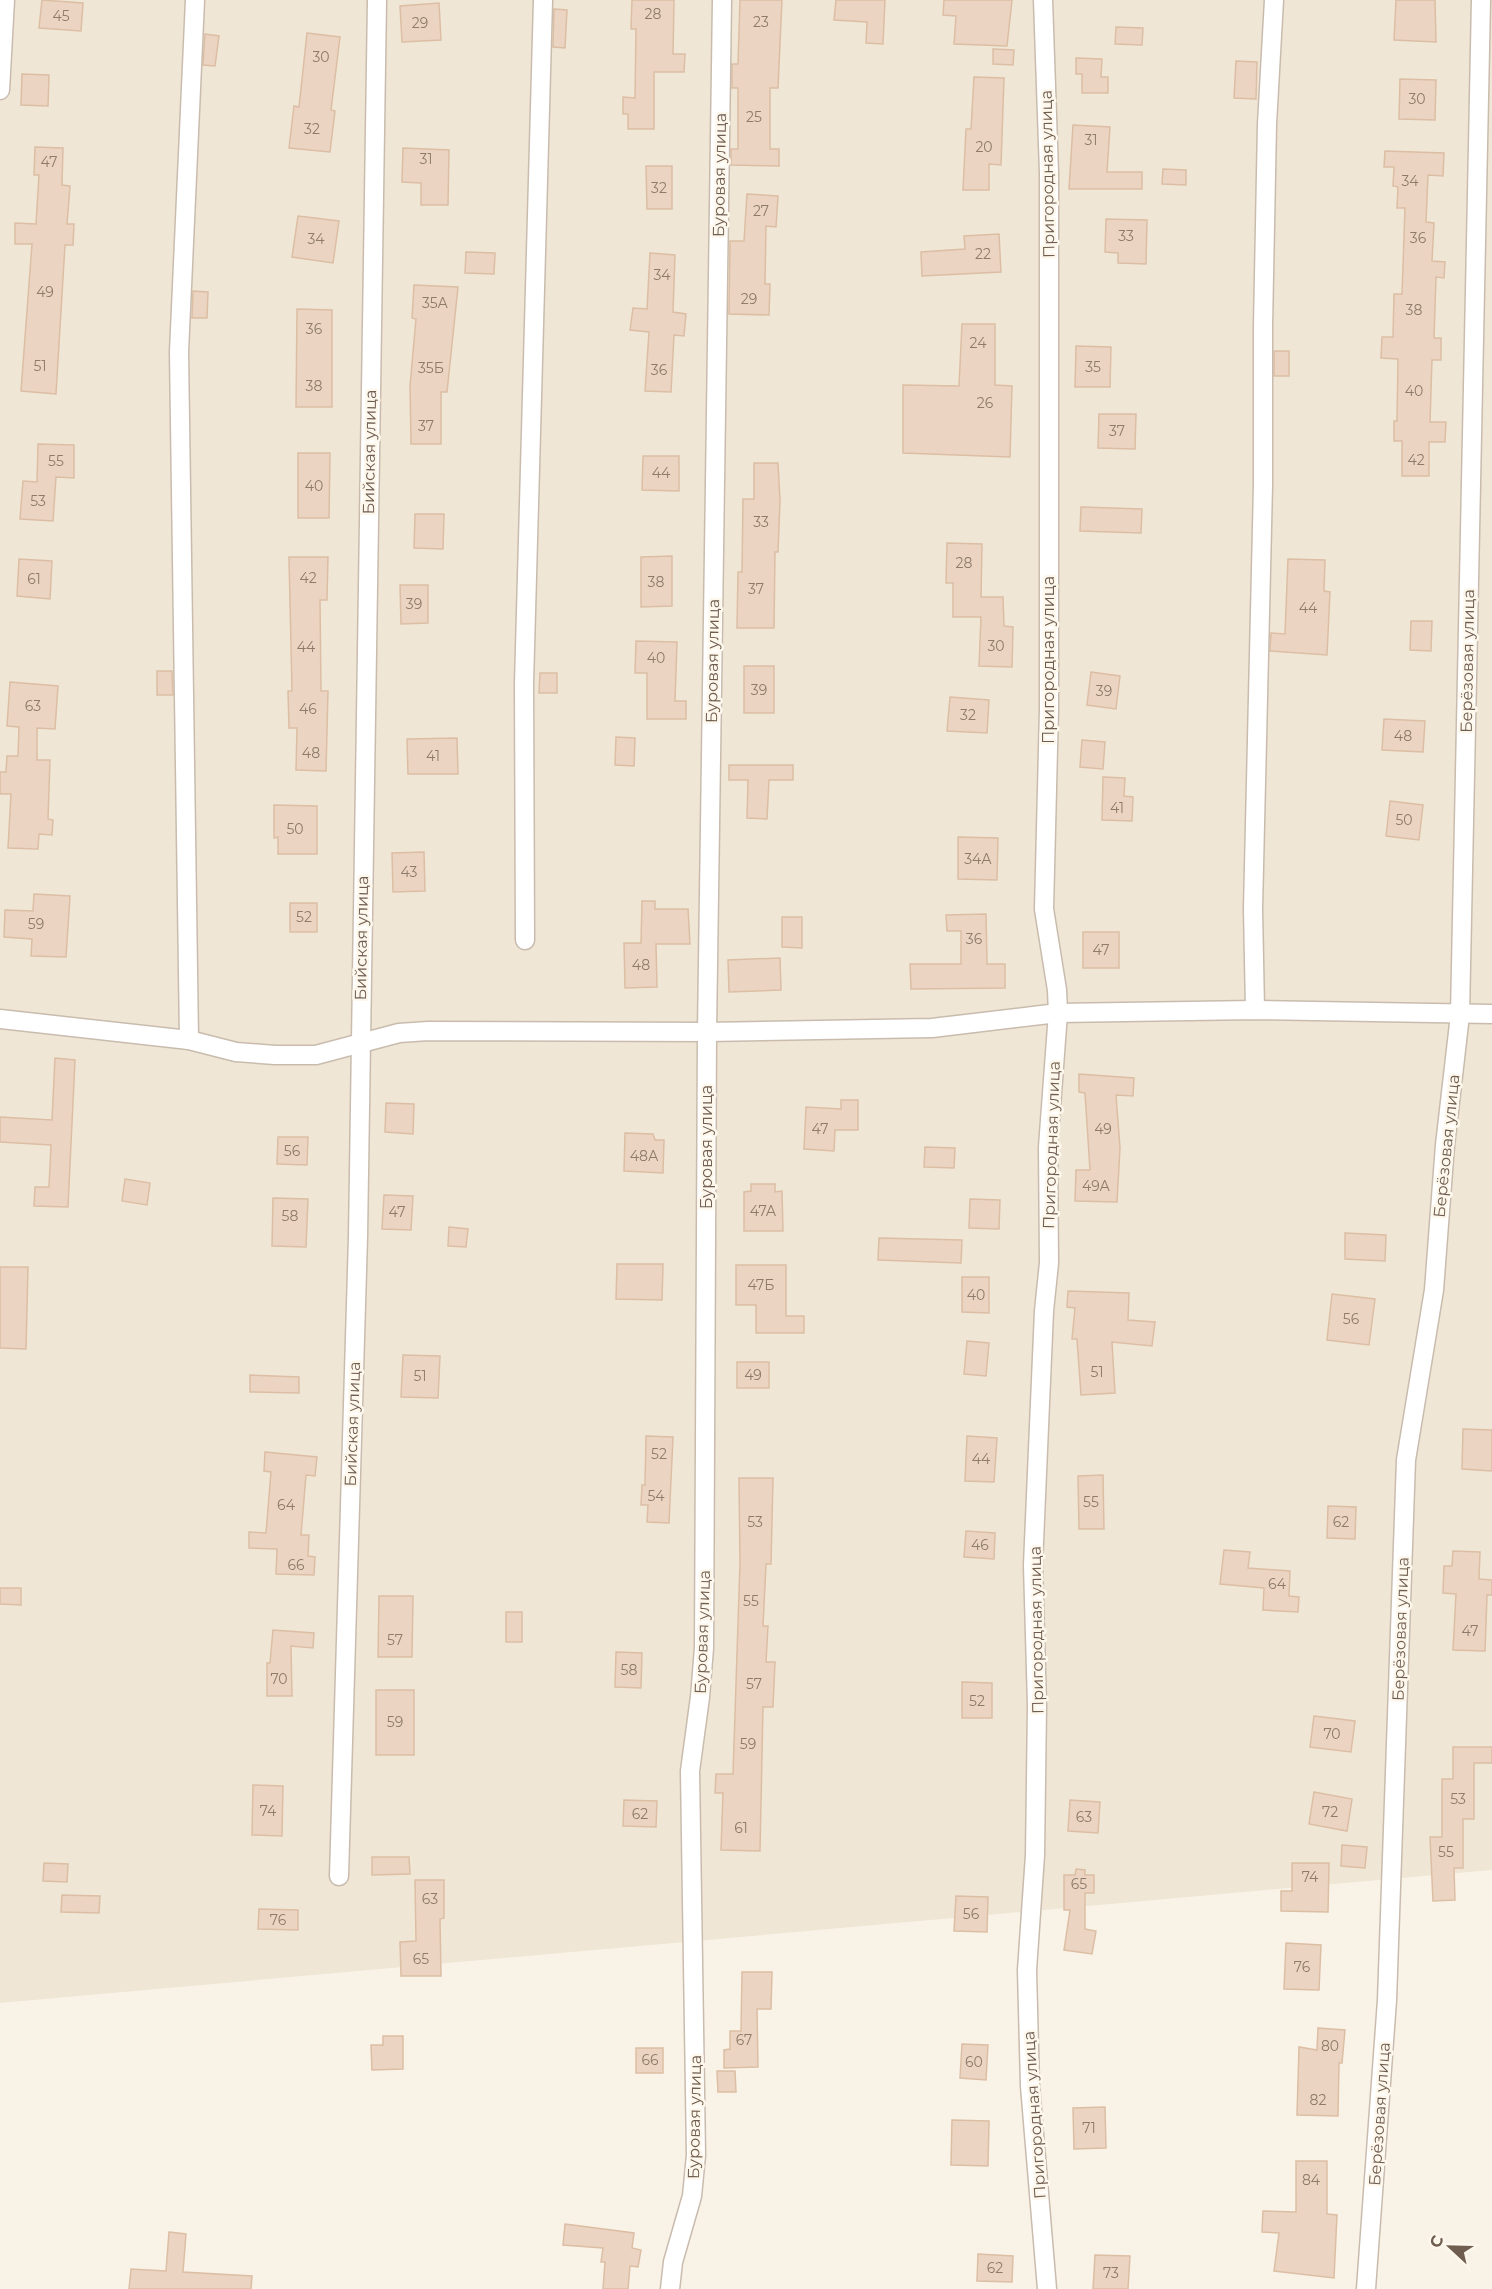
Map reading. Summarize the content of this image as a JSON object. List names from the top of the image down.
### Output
{
  "streets": {
    "street": [
      "Пригородная улица",
      "Буровая улица",
      "Бийская улица",
      "Берёзовая улица"
    ]
  },
  "house_numbers": [
    "28",
    "45",
    "23",
    "29",
    "30",
    "30",
    "25",
    "32",
    "31",
    "20",
    "31",
    "47",
    "34",
    "32",
    "27",
    "33",
    "36",
    "34",
    "22",
    "34",
    "49",
    "29",
    "35А",
    "38",
    "36",
    "24",
    "51",
    "35",
    "35Б",
    "36",
    "38",
    "40",
    "26",
    "37",
    "37",
    "42",
    "55",
    "44",
    "40",
    "53",
    "33",
    "28",
    "42",
    "61",
    "38",
    "37",
    "39",
    "44",
    "30",
    "44",
    "40",
    "39",
    "39",
    "63",
    "46",
    "32",
    "48",
    "48",
    "41",
    "41",
    "50",
    "50",
    "34А",
    "43",
    "52",
    "59",
    "36",
    "47",
    "48",
    "47",
    "49",
    "56",
    "48А",
    "49А",
    "47А",
    "47",
    "58",
    "47Б",
    "40",
    "56",
    "51",
    "49",
    "51",
    "52",
    "44",
    "54",
    "55",
    "64",
    "53",
    "62",
    "46",
    "66",
    "64",
    "55",
    "47",
    "57",
    "58",
    "70",
    "57",
    "52",
    "59",
    "70",
    "59",
    "53",
    "74",
    "72",
    "62",
    "63",
    "61",
    "55",
    "74",
    "65",
    "63",
    "56",
    "76",
    "65",
    "76",
    "67",
    "80",
    "66",
    "60",
    "82",
    "71",
    "84",
    "62",
    "73"
  ],
  "north": "left"
}
